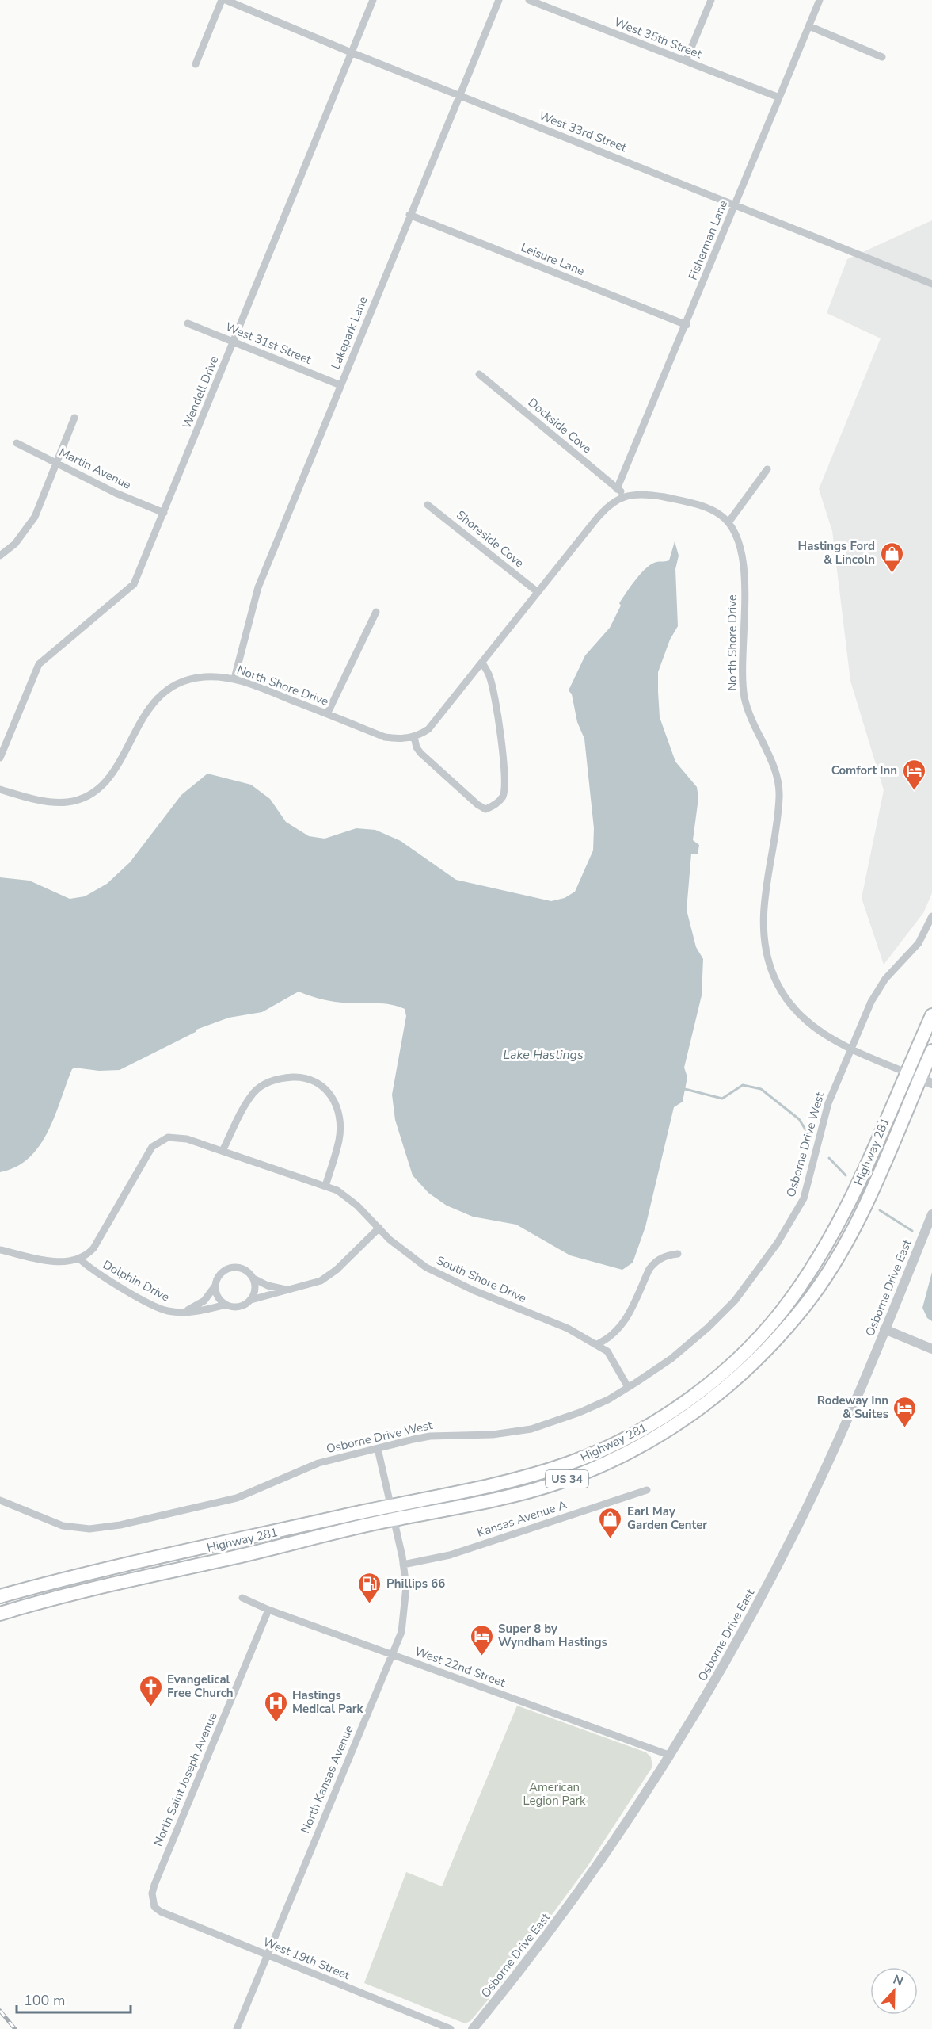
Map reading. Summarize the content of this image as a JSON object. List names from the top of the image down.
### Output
{
  "streets": {
    "highway": ["Highway 281", "US 34"],
    "street": [
      "West 35th Street",
      "West 33rd Street",
      "Fisherman Lane",
      "Leisure Lane",
      "Lakepark Lane",
      "West 31st Street",
      "Wendell Drive",
      "Dockside Cove",
      "Martin Avenue",
      "Shoreside Cove",
      "North Shore Drive",
      "Osborne Drive West",
      "South Shore Drive",
      "Dolphin Drive",
      "Osborne Drive East",
      "Kansas Avenue A",
      "West 22nd Street",
      "North Saint Joseph Avenue",
      "North Kansas Avenue",
      "West 19th Street"
    ]
  },
  "crossings": [
    ["West 35th Street", "Fisherman Lane"],
    ["West 33rd Street", "Fisherman Lane"],
    ["West 33rd Street", "Lakepark Lane"],
    ["West 33rd Street", "Wendell Drive"],
    ["Fisherman Lane", "Leisure Lane"],
    ["Fisherman Lane", "Dockside Cove"],
    ["Leisure Lane", "Lakepark Lane"],
    ["Lakepark Lane", "West 31st Street"],
    ["Lakepark Lane", "North Shore Drive"],
    ["West 31st Street", "Wendell Drive"],
    ["Wendell Drive", "Martin Avenue"],
    ["Dockside Cove", "North Shore Drive"],
    ["Shoreside Cove", "North Shore Drive"],
    ["North Shore Drive", "Osborne Drive West"],
    ["North Shore Drive", "Highway 281"],
    ["Osborne Drive West", "South Shore Drive"],
    ["Osborne Drive West", "North Kansas Avenue"],
    ["Highway 281", "North Kansas Avenue"],
    ["South Shore Drive", "Dolphin Drive"],
    ["Osborne Drive East", "West 22nd Street"],
    ["Kansas Avenue A", "North Kansas Avenue"],
    ["West 22nd Street", "North Saint Joseph Avenue"],
    ["West 22nd Street", "North Kansas Avenue"],
    ["North Saint Joseph Avenue", "West 19th Street"],
    ["North Kansas Avenue", "West 19th Street"]
  ],
  "water": ["Lake Hastings"],
  "parks": ["American Legion Park"],
  "places": {
    "shop": ["Hastings Ford & Lincoln", "Earl May Garden Center"],
    "hotel": ["Comfort Inn", "Rodeway Inn & Suites", "Super 8 by Wyndham Hastings"],
    "fuel station": ["Phillips 66"],
    "church": ["Evangelical Free Church"],
    "hospital": ["Hastings Medical Park"]
  },
  "scale_bar": "100 m",
  "north": "top"
}
